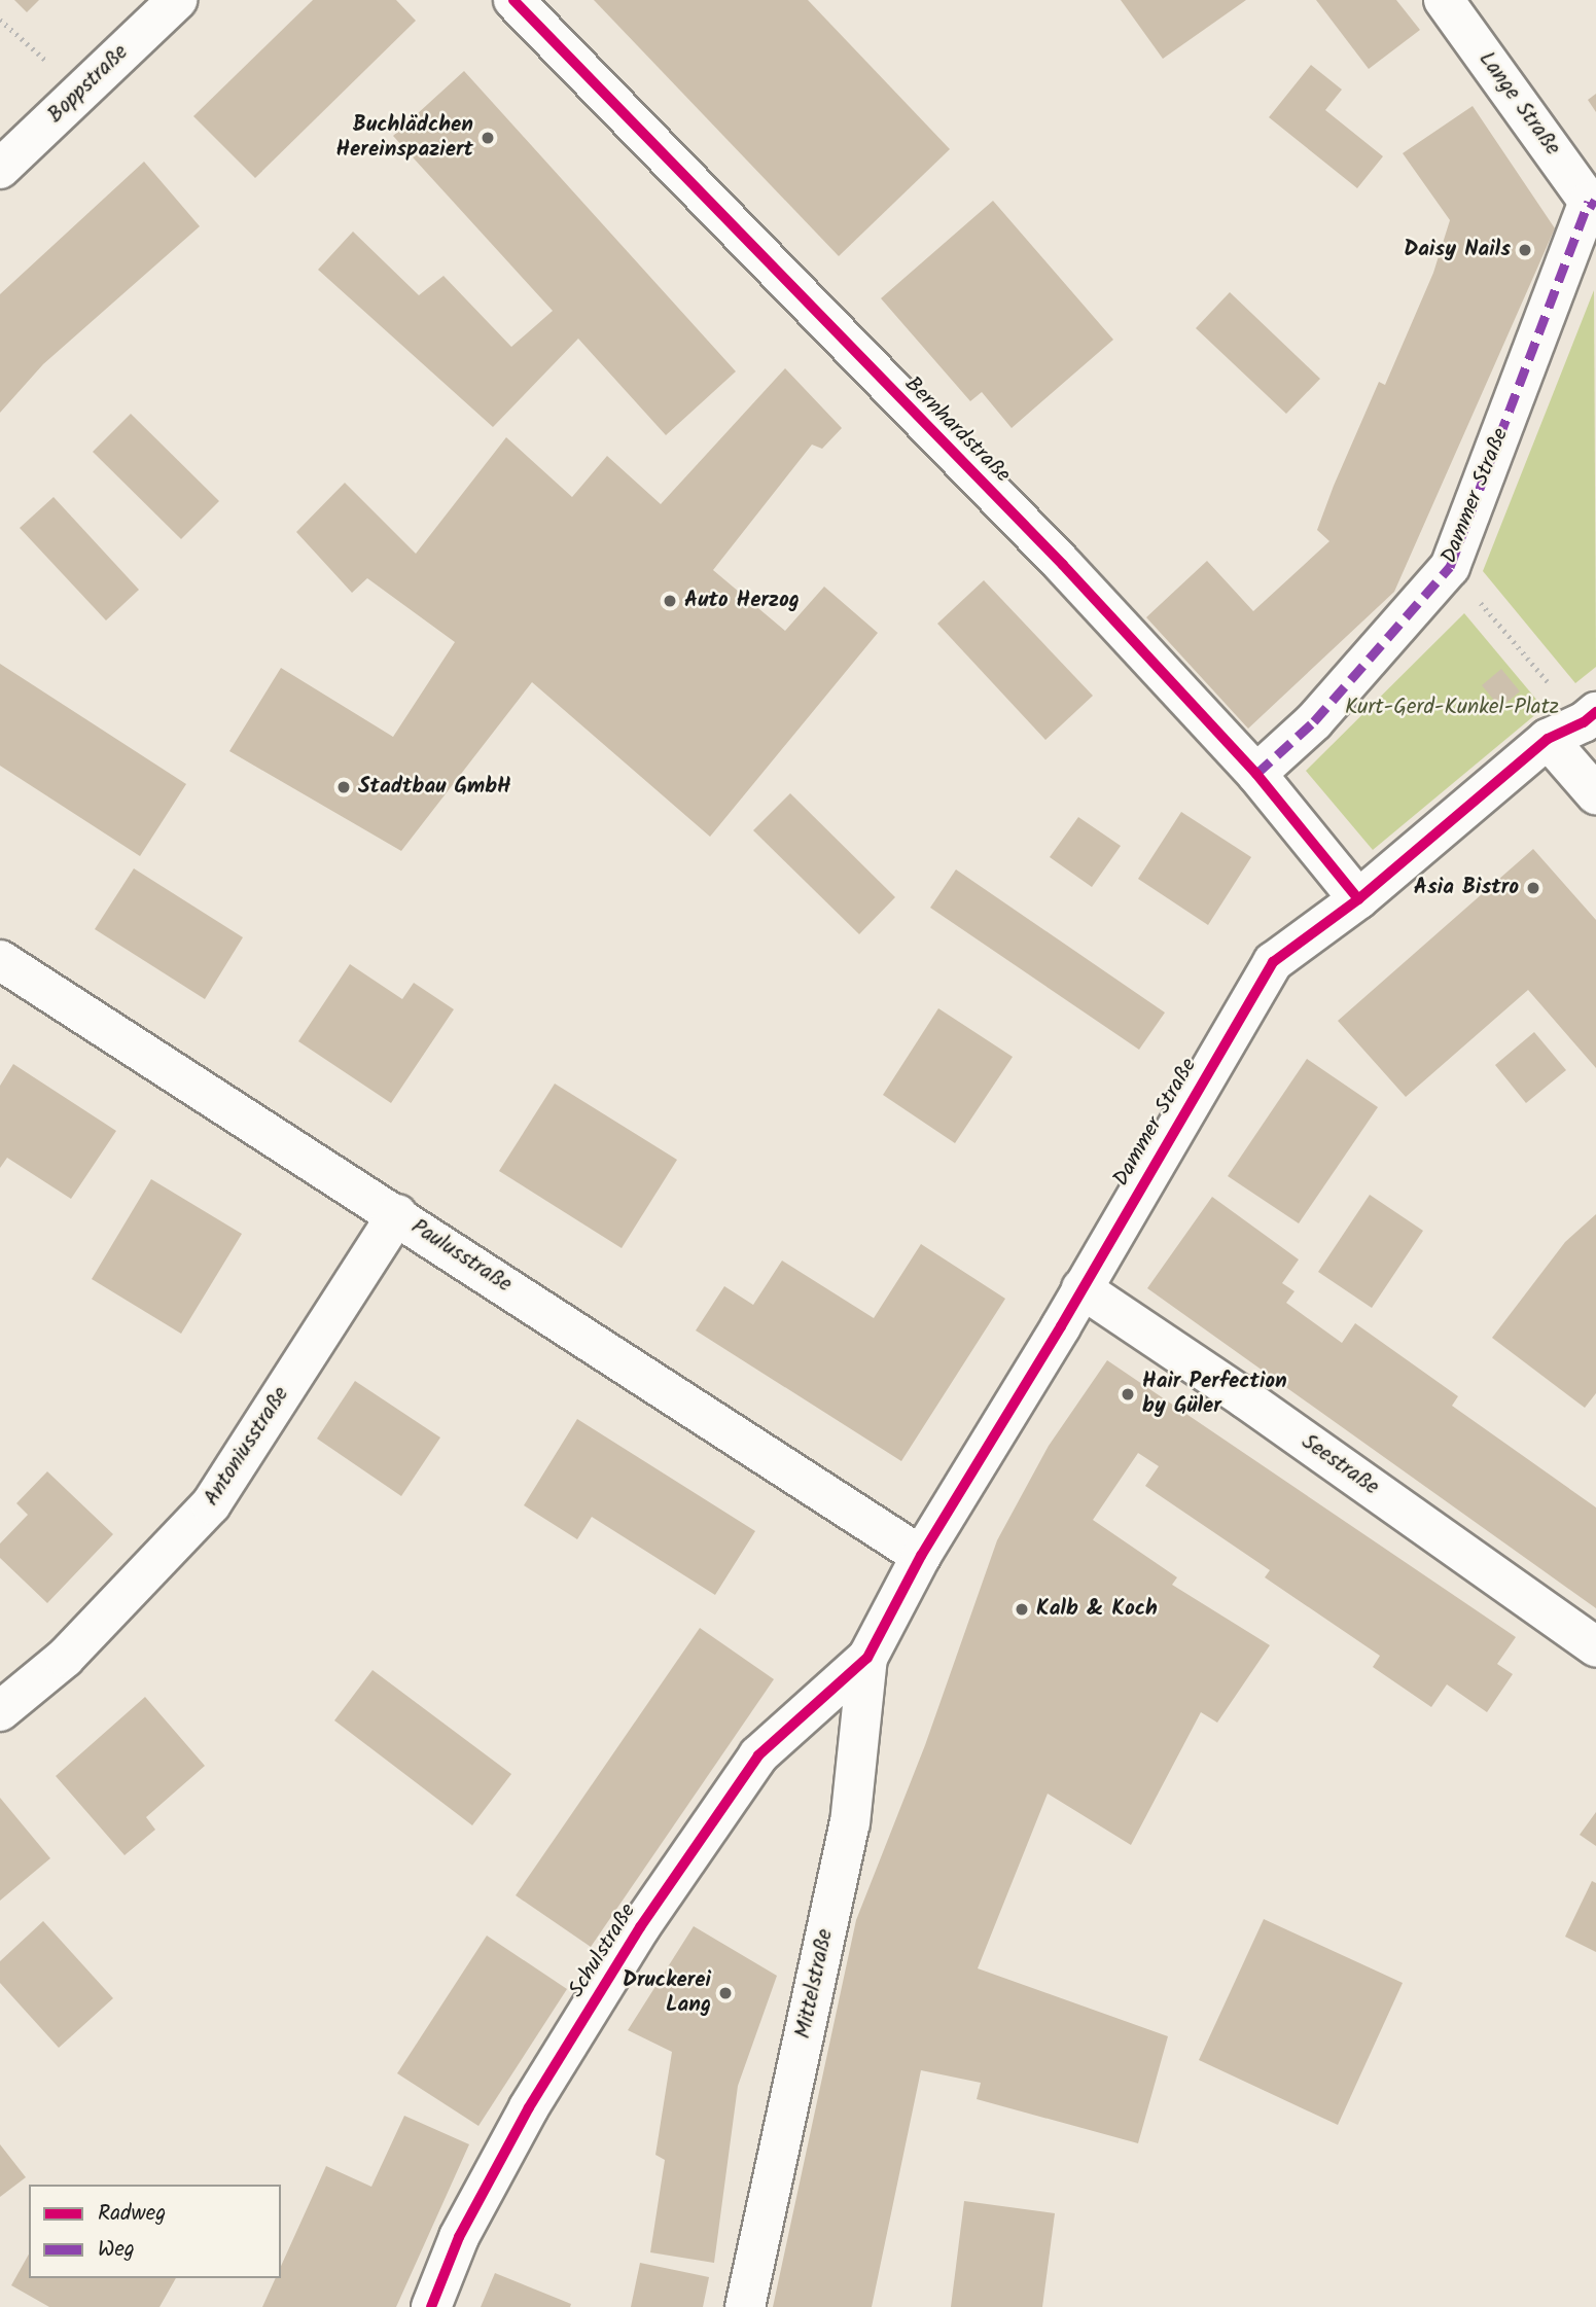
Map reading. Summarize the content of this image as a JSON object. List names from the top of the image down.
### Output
{
  "streets": {
    "street": [
      "Boppstraße",
      "Lange Straße",
      "Bernhardstraße",
      "Dammer Straße",
      "Paulusstraße",
      "Antoniusstraße",
      "Seestraße",
      "Schulstraße",
      "Mittelstraße"
    ]
  },
  "crossings": [
    ["Lange Straße", "Dammer Straße"],
    ["Bernhardstraße", "Dammer Straße"],
    ["Dammer Straße", "Paulusstraße"],
    ["Dammer Straße", "Seestraße"],
    ["Dammer Straße", "Schulstraße"],
    ["Dammer Straße", "Mittelstraße"],
    ["Paulusstraße", "Antoniusstraße"],
    ["Schulstraße", "Mittelstraße"]
  ],
  "parks": ["Kurt-Gerd-Kunkel-Platz"],
  "places": [
    "Buchlädchen Hereinspaziert",
    "Daisy Nails",
    "Auto Herzog",
    "Stadtbau GmbH",
    "Asia Bistro",
    "Hair Perfection by Güler",
    "Kalb & Koch",
    "Druckerei Lang"
  ],
  "legend": ["Radweg", "Weg"]
}
